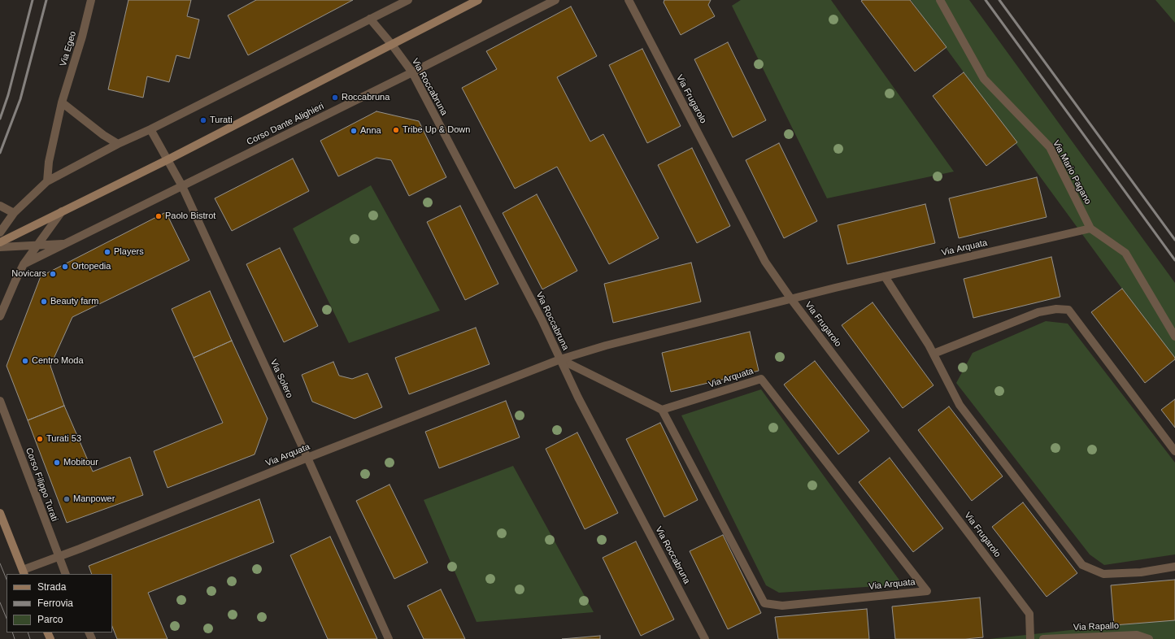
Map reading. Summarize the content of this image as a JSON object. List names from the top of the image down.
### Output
{
  "streets": {
    "street": [
      "Via Egeo",
      "Via Roccabruna",
      "Via Frugarolo",
      "Corso Dante Alighieri",
      "Via Mario Pagano",
      "Via Arquata",
      "Via Solero",
      "Corso Filippo Turati",
      "Via Rapallo"
    ]
  },
  "crossings": [
    ["Via Roccabruna", "Corso Dante Alighieri"],
    ["Via Roccabruna", "Via Arquata"],
    ["Via Frugarolo", "Via Arquata"],
    ["Corso Dante Alighieri", "Via Solero"],
    ["Via Mario Pagano", "Via Arquata"],
    ["Via Arquata", "Via Solero"],
    ["Via Arquata", "Corso Filippo Turati"]
  ],
  "places": [
    "Roccabruna",
    "Turati",
    "Tribe Up & Down",
    "Anna",
    "Paolo Bistrot",
    "Players",
    "Ortopedia",
    "Novicars",
    "Beauty farm",
    "Centro Moda",
    "Turati 53",
    "Mobitour",
    "Manpower"
  ],
  "legend": ["Strada", "Ferrovia", "Parco"]
}
